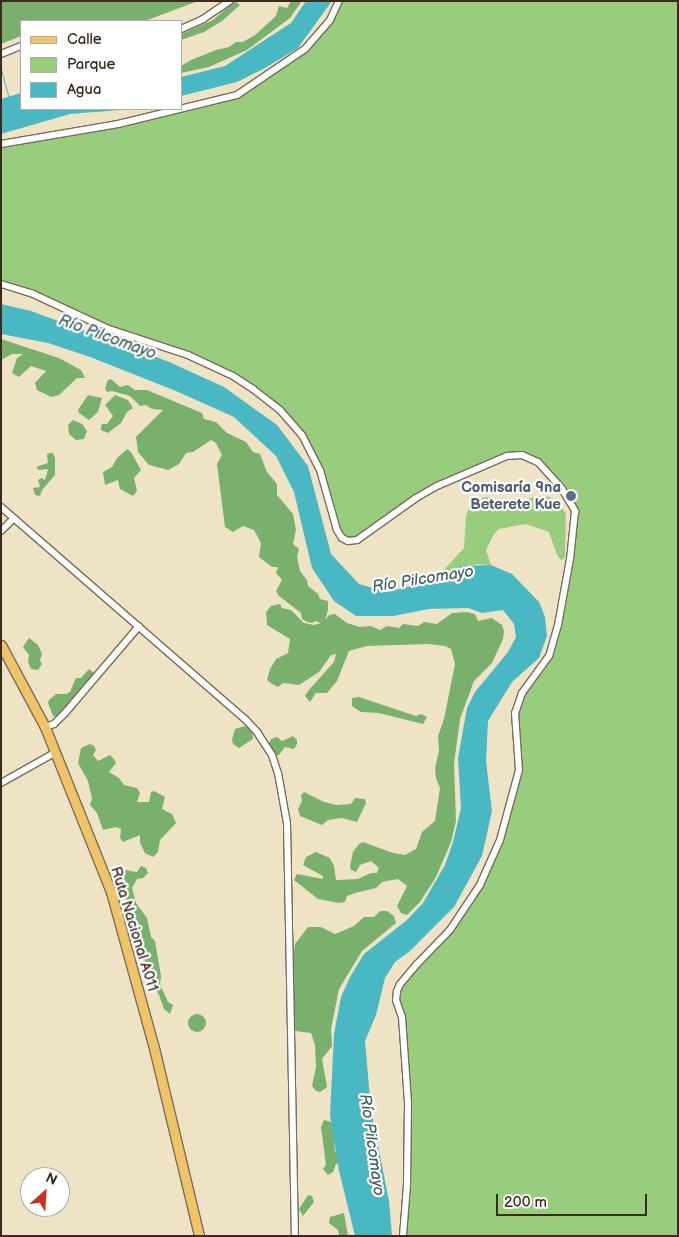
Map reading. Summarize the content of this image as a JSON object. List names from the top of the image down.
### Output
{
  "streets": {
    "main road": ["Ruta Nacional A011"]
  },
  "water": ["Río Pilcomayo"],
  "places": ["Comisaría 9na Beterete Kue"],
  "legend": ["Calle", "Parque", "Agua"],
  "scale_bar": "200 m",
  "north": "top right"
}
